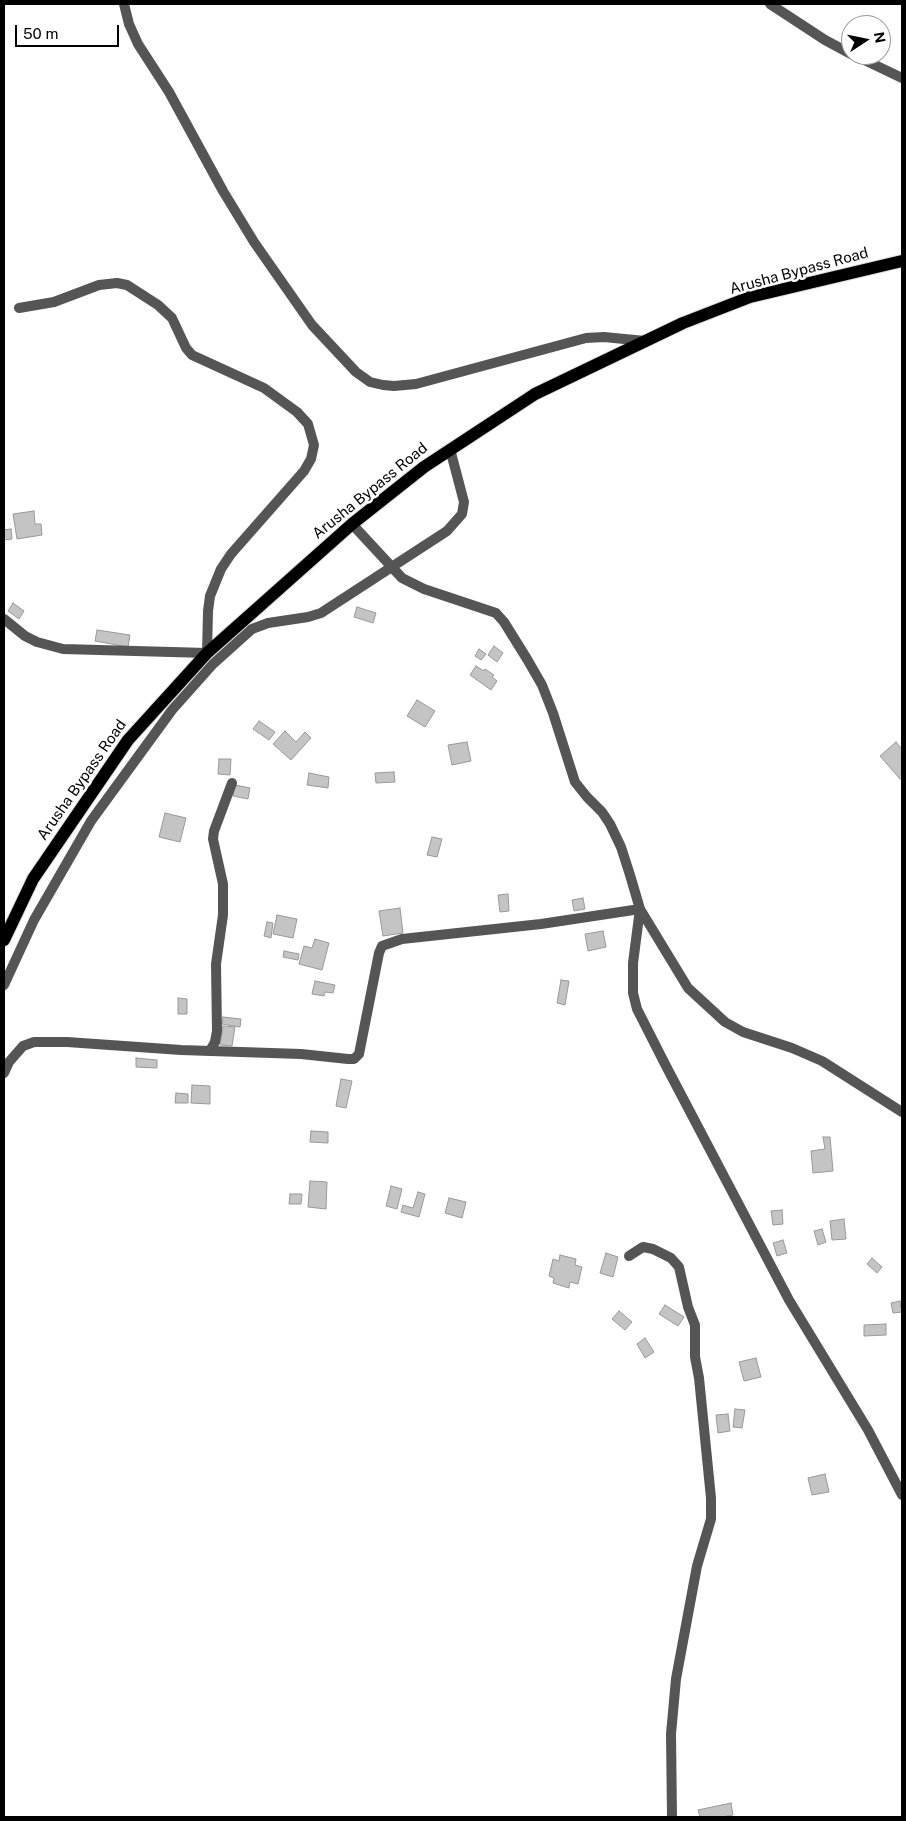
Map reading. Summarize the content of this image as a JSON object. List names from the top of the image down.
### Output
{
  "streets": {
    "main road": ["Arusha Bypass Road"]
  },
  "scale_bar": "50 m",
  "north": "right"
}
